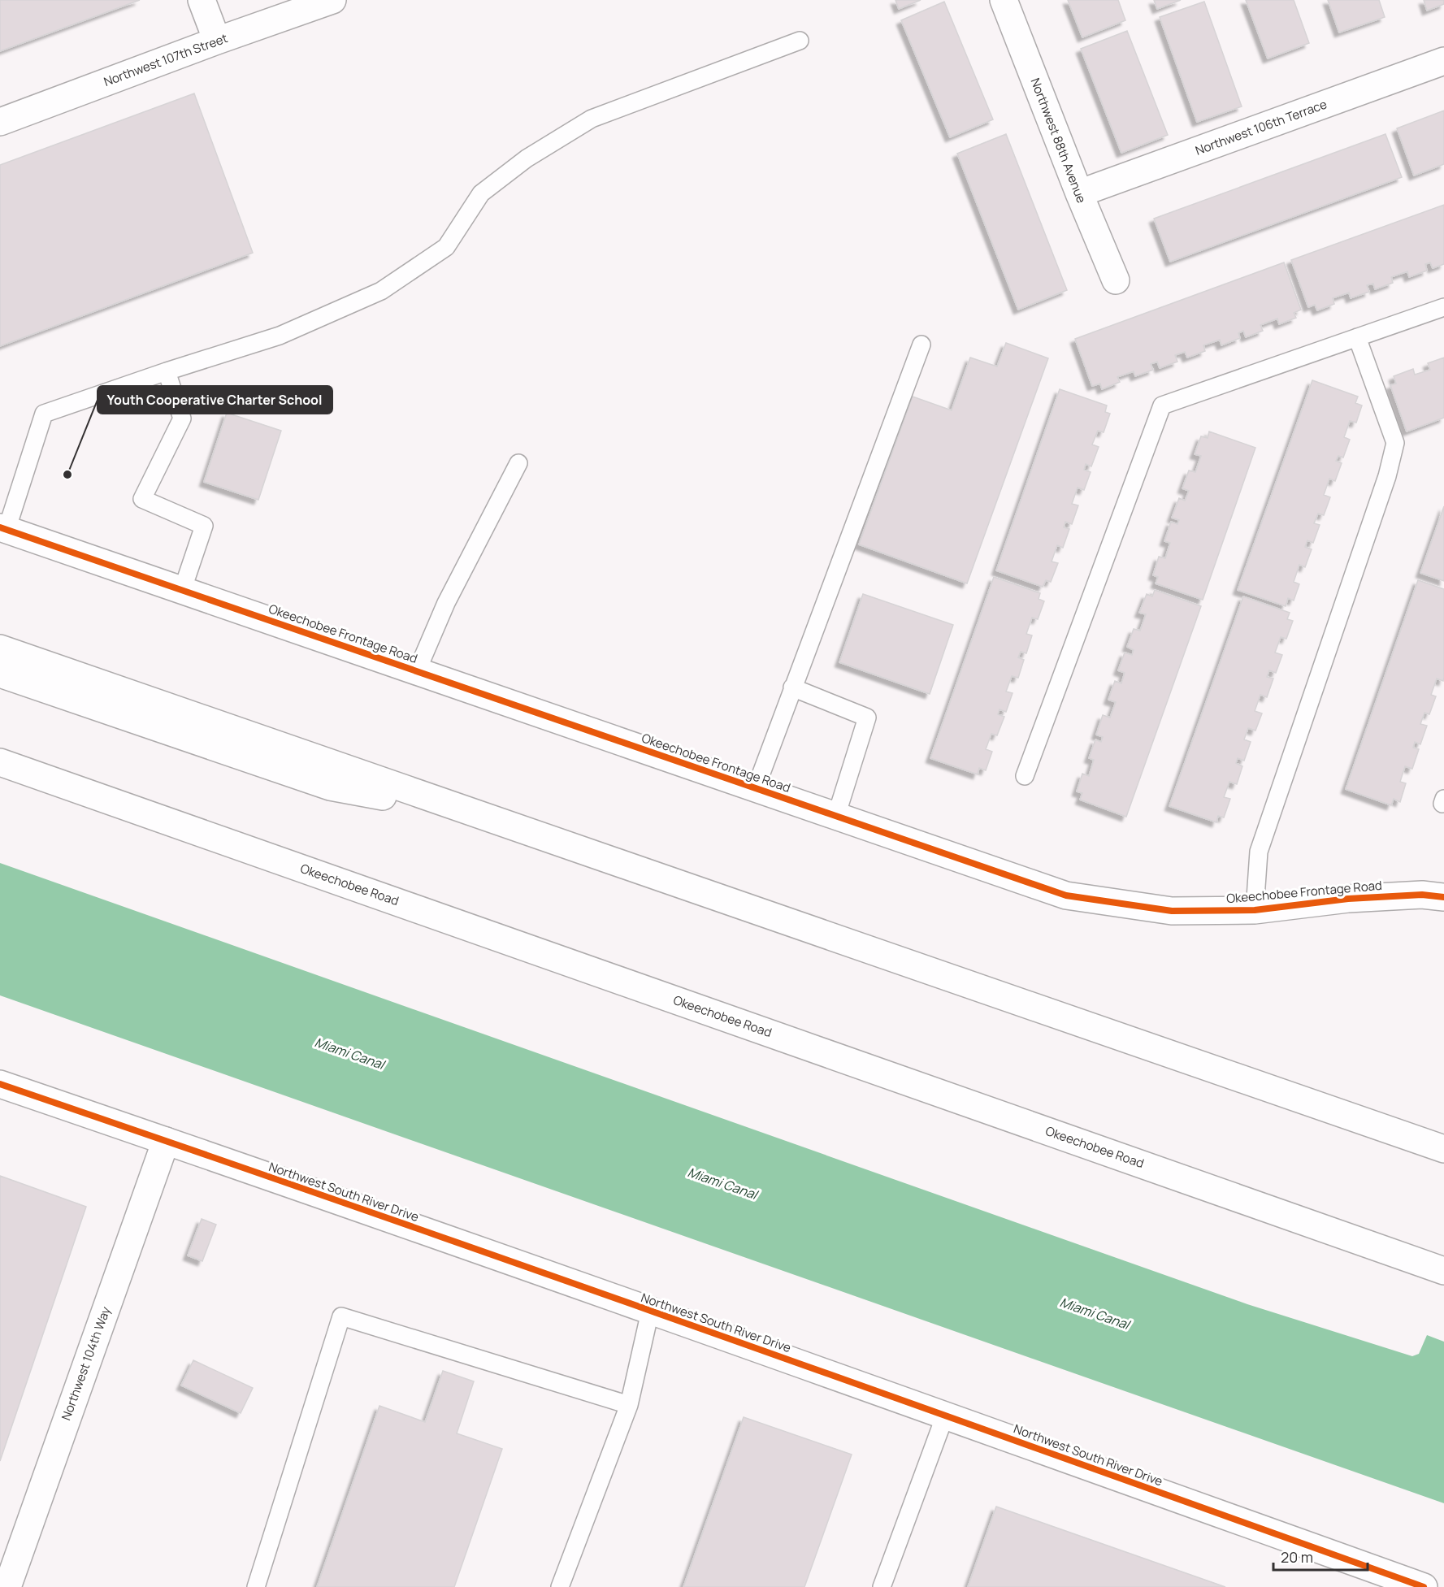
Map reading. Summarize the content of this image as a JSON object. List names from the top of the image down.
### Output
{
  "streets": {
    "main road": [
      "Northwest 107th Street",
      "Northwest 106th Terrace",
      "Northwest 88th Avenue",
      "Okeechobee Frontage Road",
      "Okeechobee Road",
      "Northwest South River Drive",
      "Northwest 104th Way"
    ]
  },
  "crossings": [
    ["Northwest 106th Terrace", "Northwest 88th Avenue"],
    ["Northwest South River Drive", "Northwest 104th Way"]
  ],
  "water": ["Miami Canal"],
  "places": ["Youth Cooperative Charter School"],
  "scale_bar": "20 m"
}
